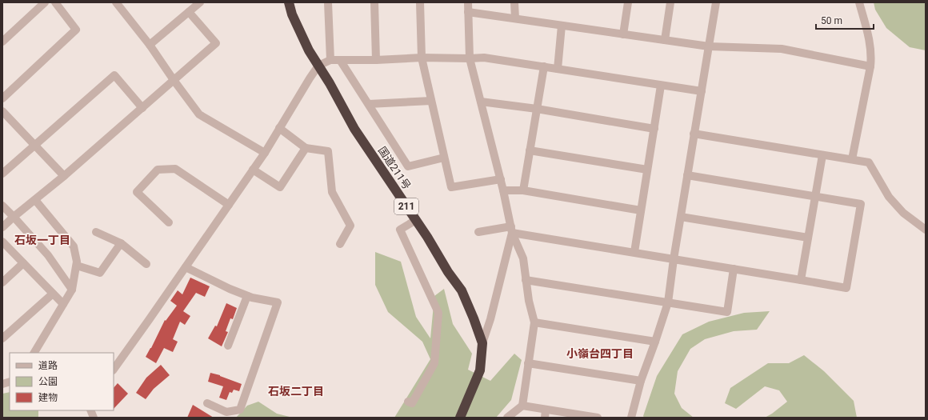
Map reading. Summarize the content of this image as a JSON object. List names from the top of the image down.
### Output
{
  "streets": {
    "highway": ["国道211号", "211"]
  },
  "districts": ["石坂一丁目", "小嶺台四丁目", "石坂二丁目"],
  "legend": ["道路", "公園", "建物"],
  "scale_bar": "50 m"
}
